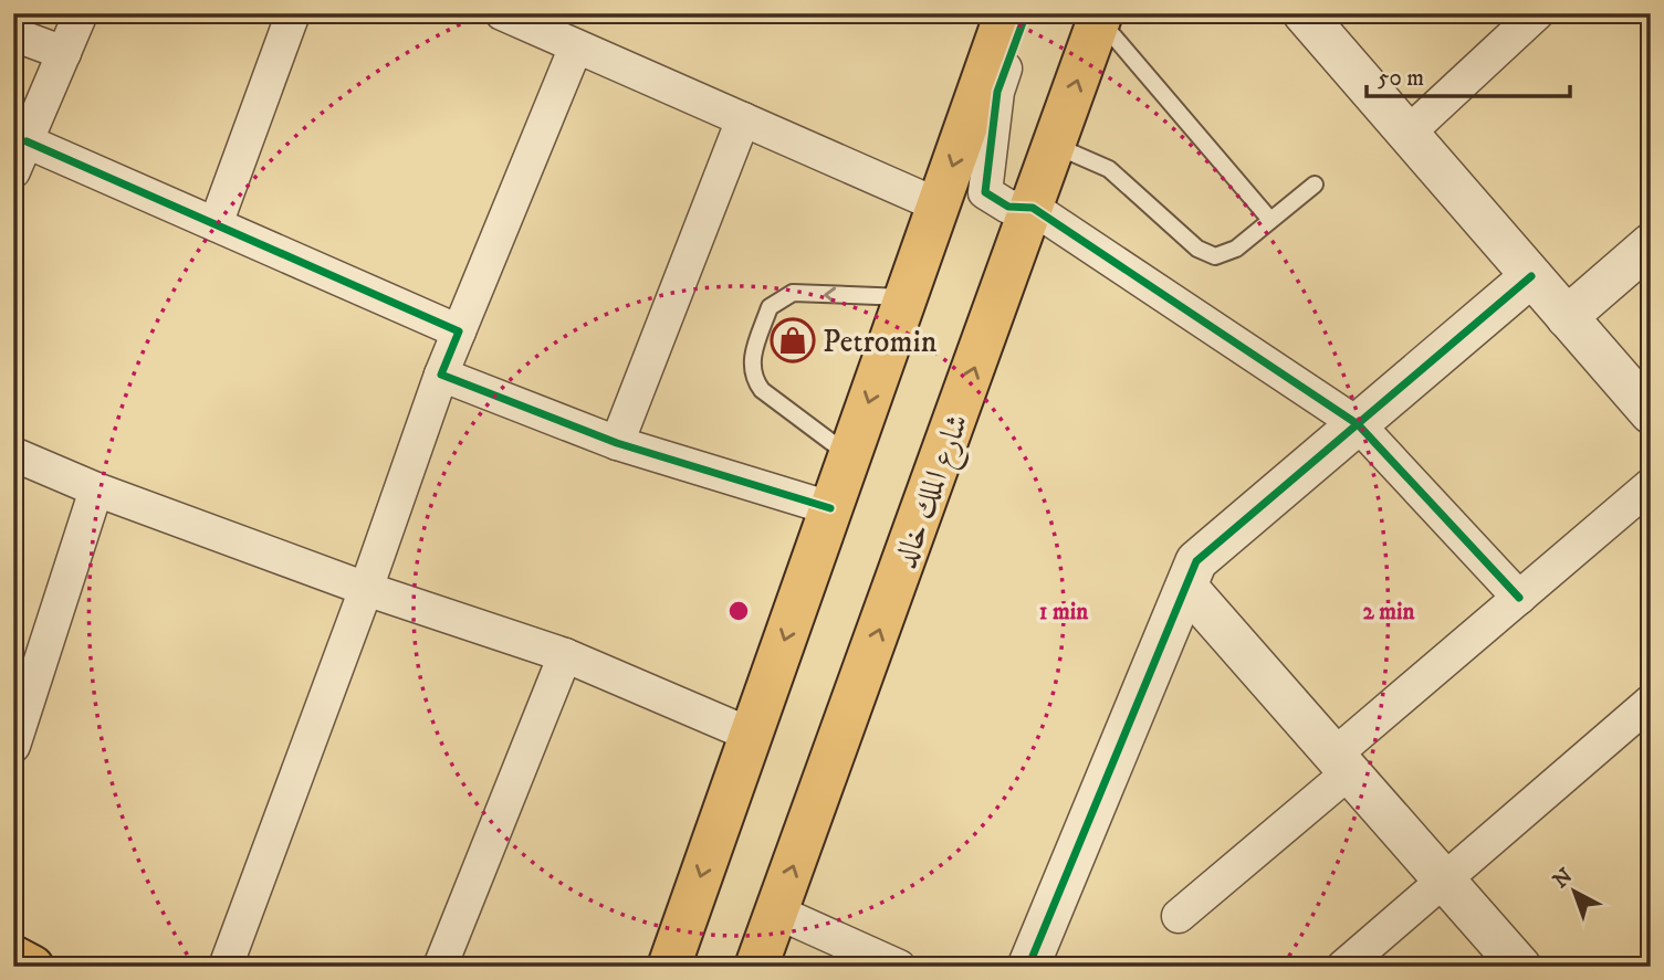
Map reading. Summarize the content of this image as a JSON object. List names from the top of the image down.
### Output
{
  "streets": {
    "main road": ["شارع الملك خالد"]
  },
  "places": {
    "shop": ["Petromin"]
  },
  "scale_bar": "50 m",
  "north": "top left",
  "rings": ["1 min", "2 min"]
}
